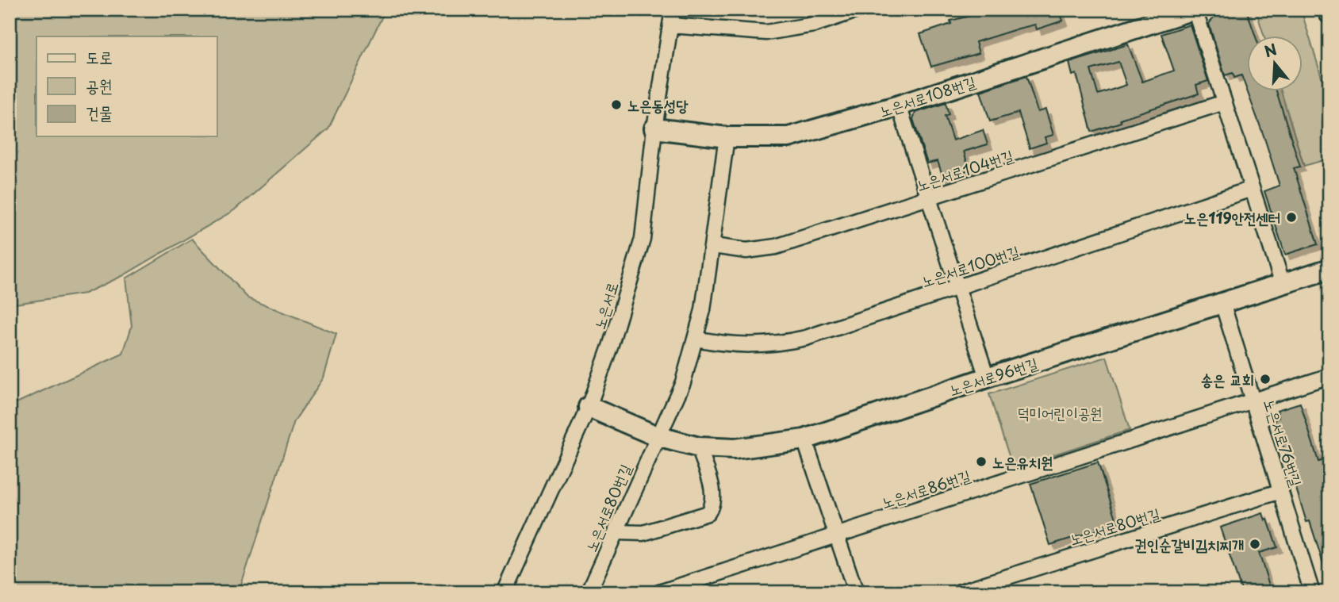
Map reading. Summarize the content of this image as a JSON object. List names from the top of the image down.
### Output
{
  "streets": {
    "street": [
      "노은서로108번길",
      "노은서로104번길",
      "노은서로100번길",
      "노은서로",
      "노은서로96번길",
      "노은서로76번길",
      "노은서로86번길",
      "노은서로80번길"
    ]
  },
  "crossings": [
    ["노은서로108번길", "노은서로"],
    ["노은서로", "노은서로96번길"],
    ["노은서로96번길", "노은서로76번길"],
    ["노은서로96번길", "노은서로80번길"],
    ["노은서로76번길", "노은서로86번길"],
    ["노은서로76번길", "노은서로80번길"]
  ],
  "parks": ["덕미어린이공원"],
  "places": [
    "노은동성당",
    "노은119안전센터",
    "송은 교회",
    "노은유치원",
    "권인순갈비김치찌개"
  ],
  "legend": ["도로", "공원", "건물"],
  "north": "top"
}
